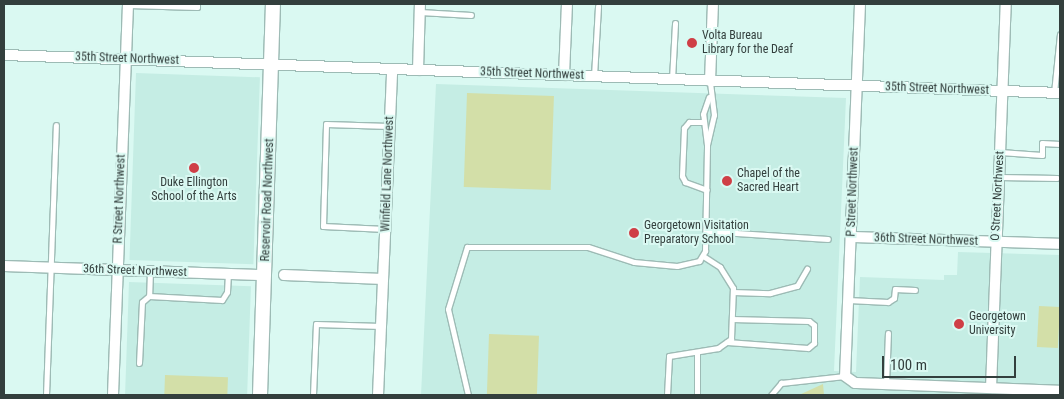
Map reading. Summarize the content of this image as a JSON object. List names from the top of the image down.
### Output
{
  "streets": {
    "main road": ["Reservoir Road Northwest"],
    "street": [
      "35th Street Northwest",
      "Winfield Lane Northwest",
      "P Street Northwest",
      "O Street Northwest",
      "R Street Northwest",
      "36th Street Northwest"
    ]
  },
  "crossings": [
    ["35th Street Northwest", "Winfield Lane Northwest"],
    ["35th Street Northwest", "P Street Northwest"],
    ["35th Street Northwest", "O Street Northwest"],
    ["35th Street Northwest", "R Street Northwest"],
    ["35th Street Northwest", "Reservoir Road Northwest"],
    ["P Street Northwest", "36th Street Northwest"],
    ["O Street Northwest", "36th Street Northwest"],
    ["R Street Northwest", "36th Street Northwest"],
    ["Reservoir Road Northwest", "36th Street Northwest"]
  ],
  "places": [
    "Volta Bureau Library for the Deaf",
    "Duke Ellington School of the Arts",
    "Chapel of the Sacred Heart",
    "Georgetown Visitation Preparatory School",
    "Georgetown University"
  ],
  "scale_bar": "100 m"
}
